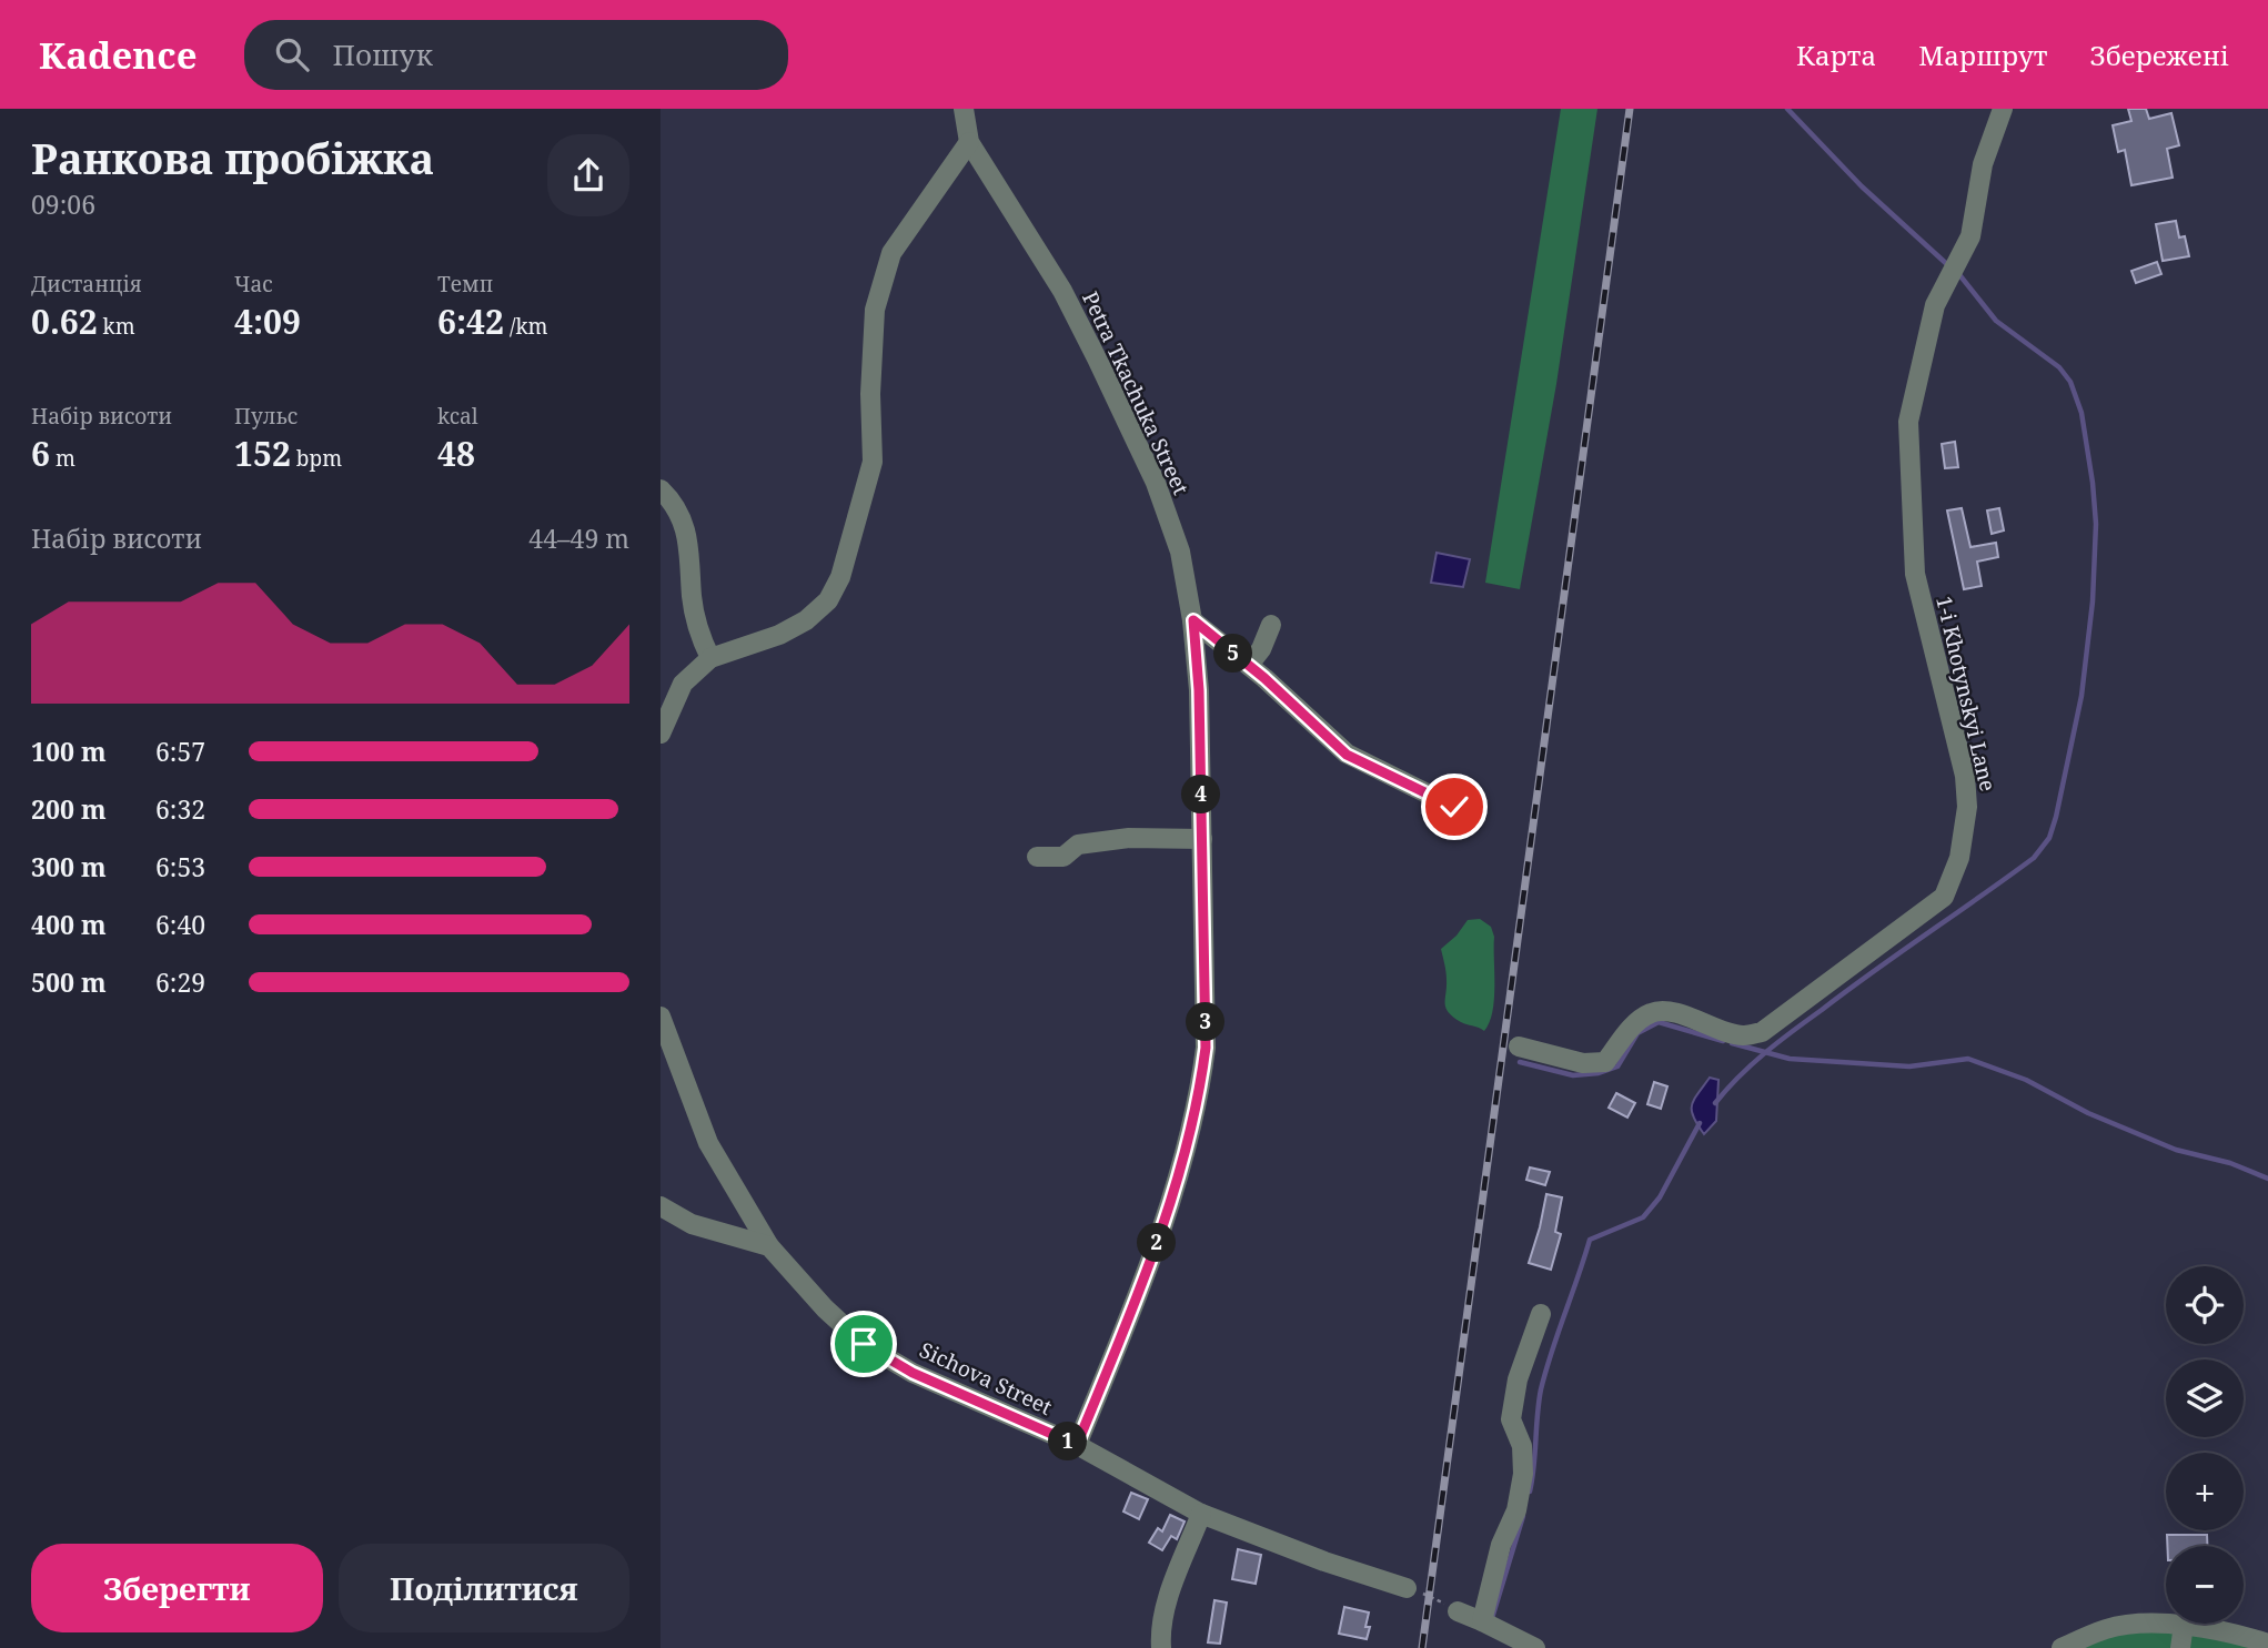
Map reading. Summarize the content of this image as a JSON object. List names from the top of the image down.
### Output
{
  "streets": {
    "street": ["Petra Tkachuka Street", "1-i Khotynskyi Lane", "Sichova Street"]
  },
  "crossings": [
    ["Petra Tkachuka Street", "Sichova Street"]
  ],
  "page": {
    "header": "Kadence",
    "search": "Пошук",
    "nav": ["Карта", "Маршрут", "Збережені"],
    "heading": ["Ранкова пробіжка", "09:06"],
    "stats": [
      ["Дистанція", "0.62 km"],
      ["Час", "4:09"],
      ["Темп", "6:42 /km"],
      ["Набір висоти", "6 m"],
      ["Пульс", "152 bpm"],
      ["kcal", "48"]
    ],
    "chart": ["Набір висоти", "44–49 m"],
    "pins": [
      "5",
      "4",
      "3",
      "2",
      "1"
    ],
    "list": [
      {
        "name": "100 m",
        "note": "6:57"
      },
      {
        "name": "200 m",
        "note": "6:32"
      },
      {
        "name": "300 m",
        "note": "6:53"
      },
      {
        "name": "400 m",
        "note": "6:40"
      },
      {
        "name": "500 m",
        "note": "6:29"
      }
    ],
    "map_buttons": ["+", "−"],
    "buttons": ["Зберегти", "Поділитися"]
  }
}
